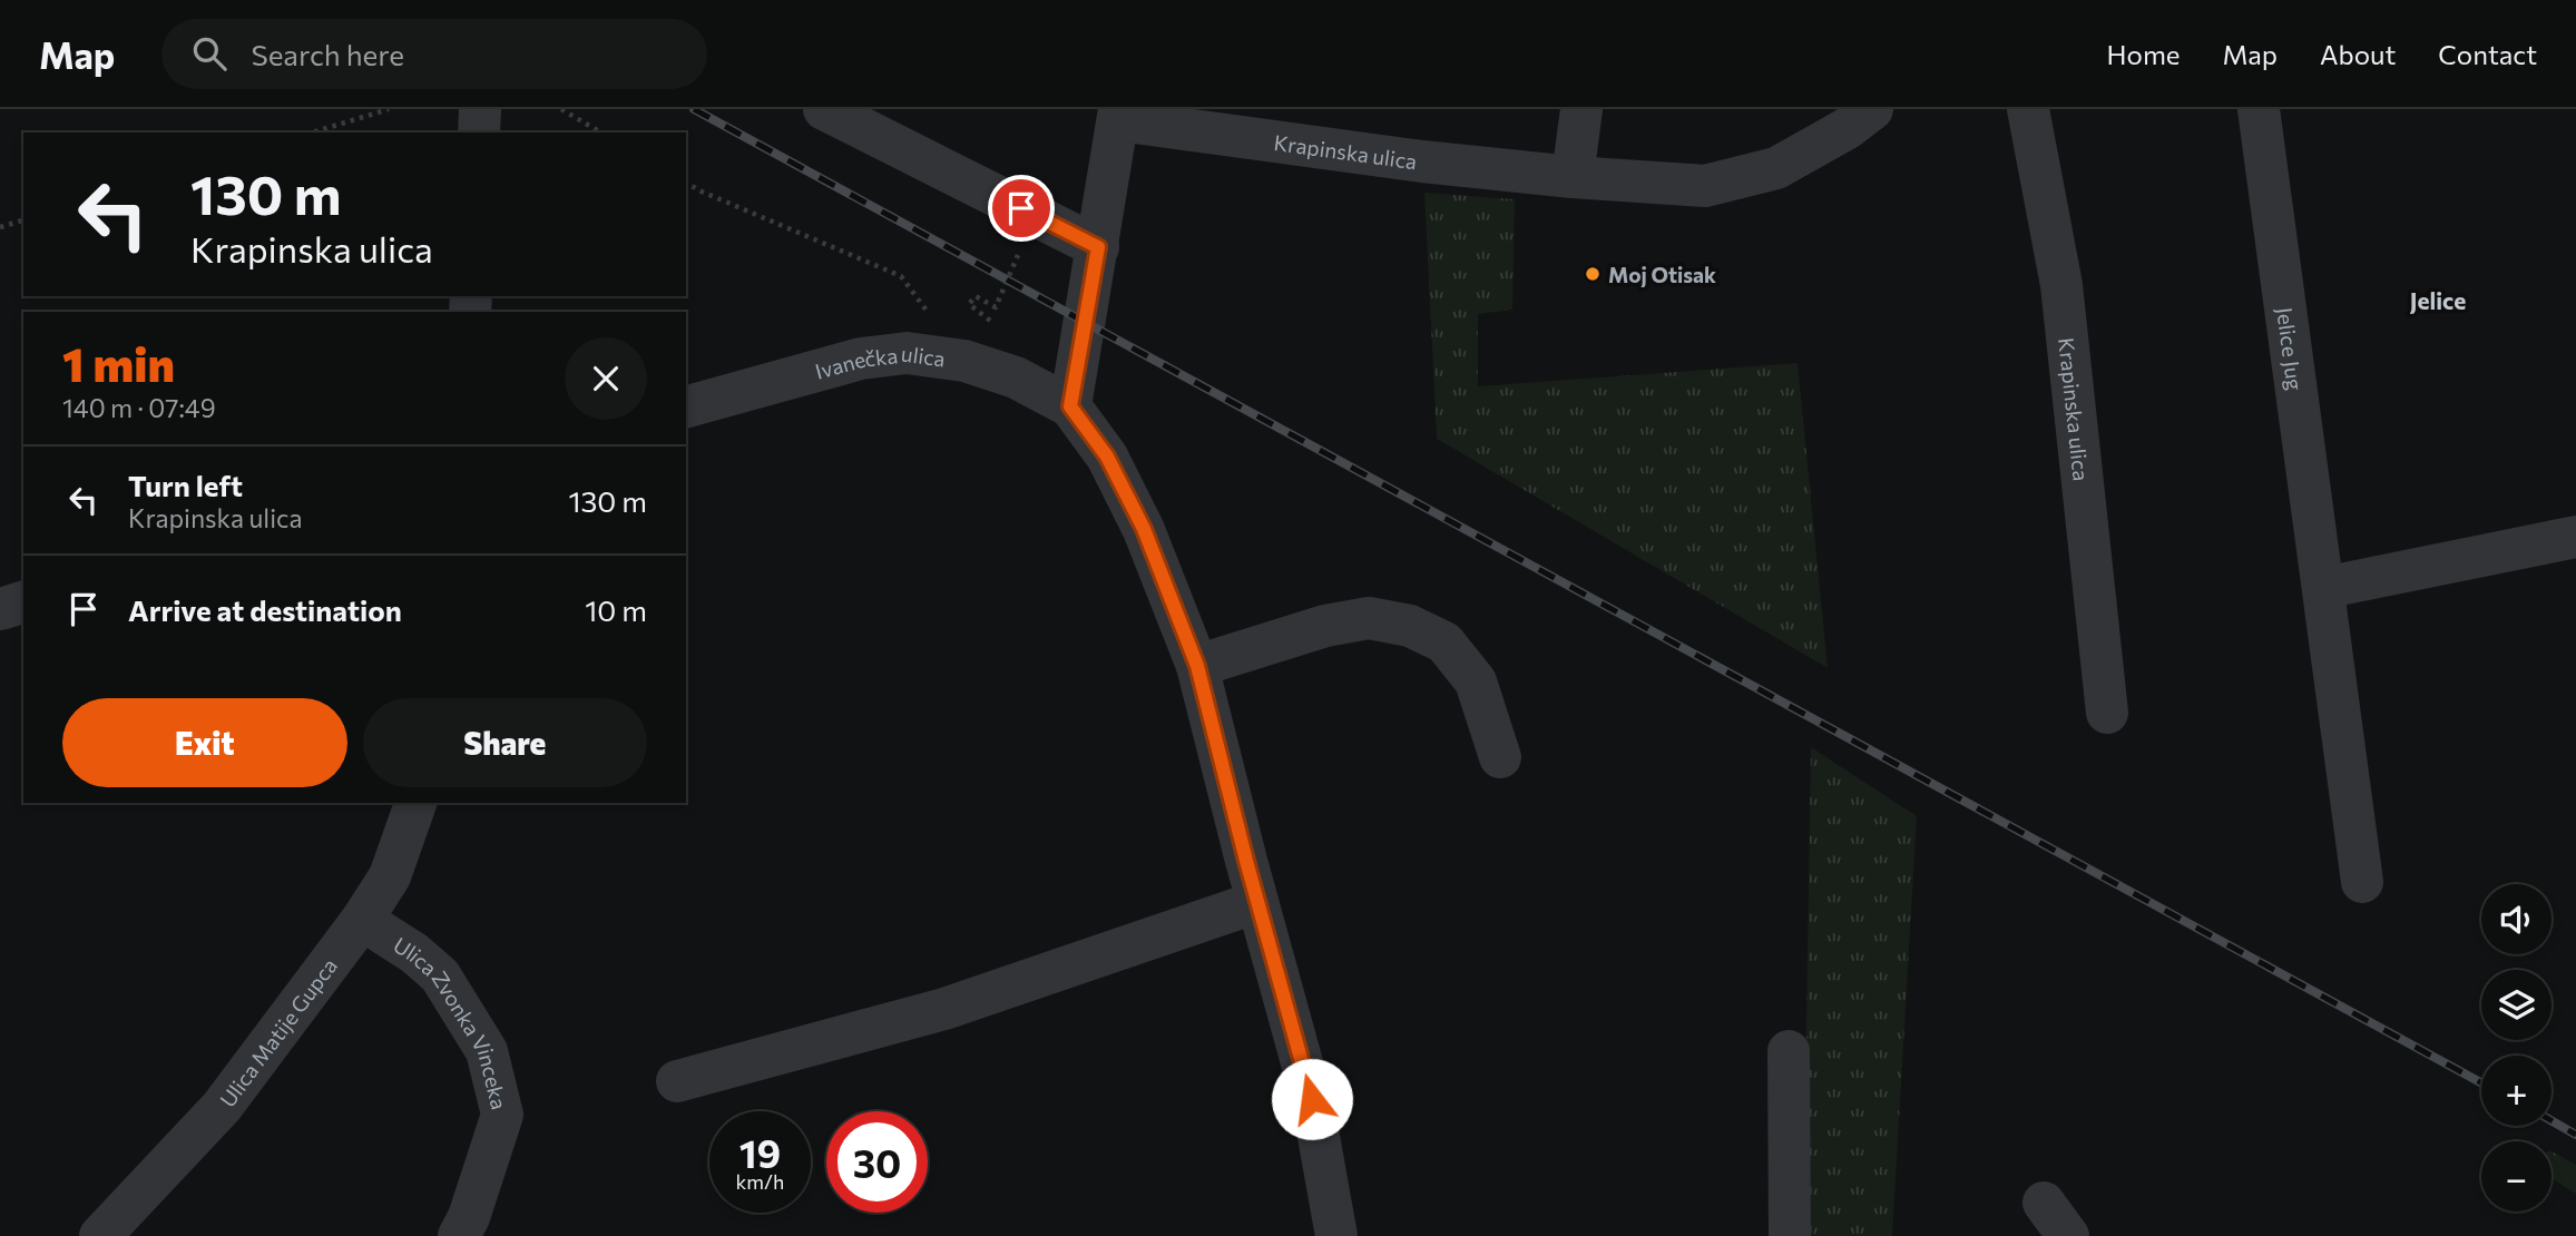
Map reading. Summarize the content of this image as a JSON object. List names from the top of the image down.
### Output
{
  "streets": {
    "street": [
      "Krapinska ulica",
      "Jelice Jug",
      "Ivanečka ulica",
      "Ulica Zvonka Vinceka",
      "Ulica Matije Gupca"
    ]
  },
  "crossings": [
    ["Ulica Zvonka Vinceka", "Ulica Matije Gupca"]
  ],
  "districts": ["Jelice"],
  "places": ["Moj Otisak"],
  "page": {
    "header": "Map",
    "search": "Search here",
    "nav": [
      "Home",
      "Map",
      "About",
      "Contact"
    ],
    "turn": ["130 m", "Krapinska ulica"],
    "heading": ["1 min", "140 m · 07:49"],
    "list": [
      {
        "name": "Turn left",
        "note": "Krapinska ulica",
        "value": "130 m"
      },
      {
        "name": "Arrive at destination",
        "value": "10 m"
      }
    ],
    "buttons": ["Exit", "Share"],
    "map_buttons": ["+", "−"],
    "speed": "19 km/h",
    "limit": "30"
  }
}
